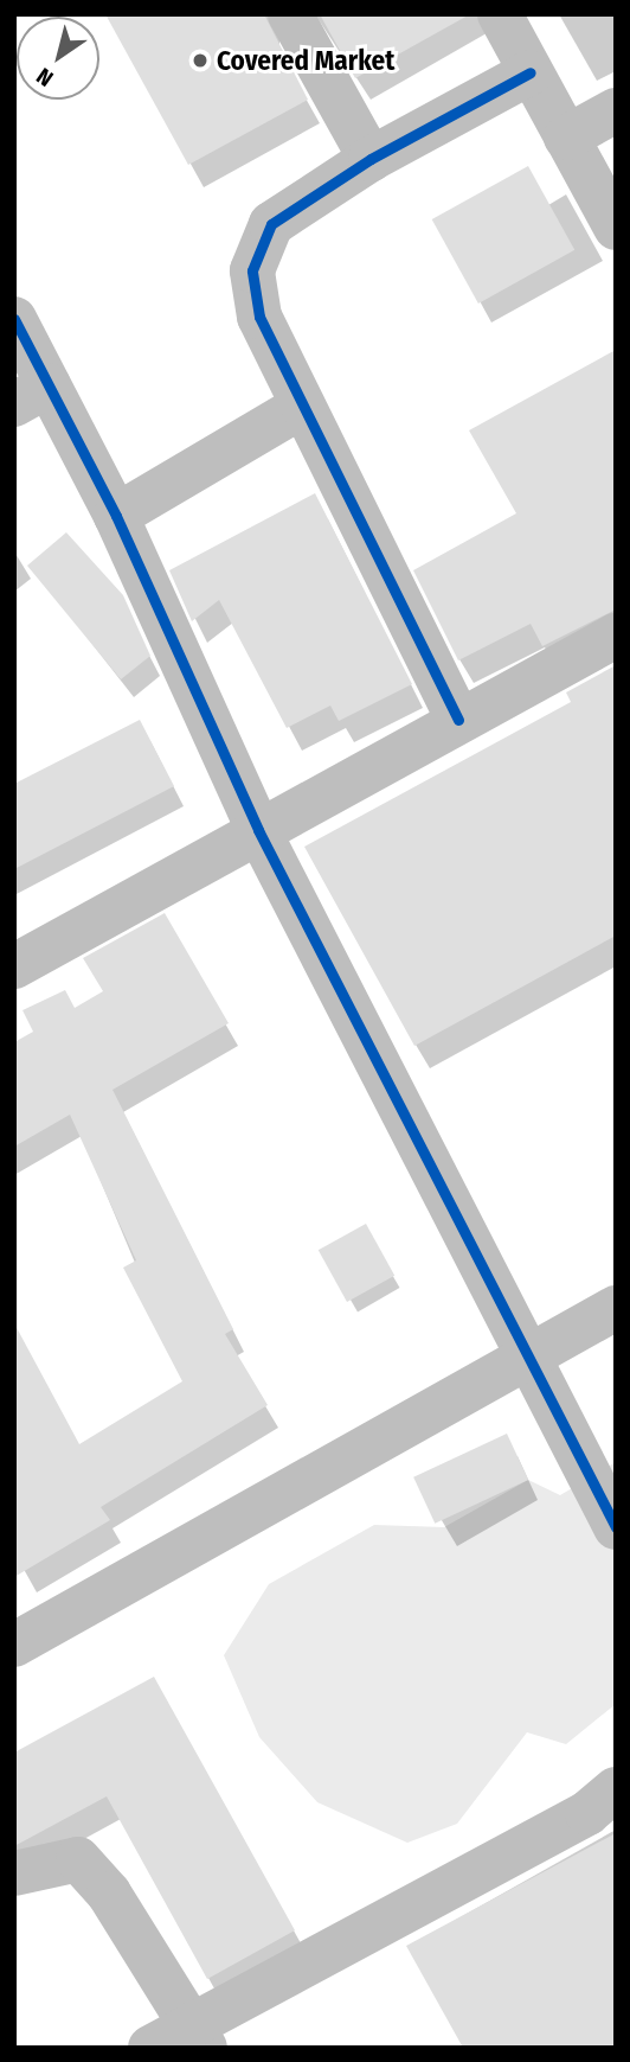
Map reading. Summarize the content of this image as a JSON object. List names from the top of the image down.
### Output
{
  "places": ["Covered Market"],
  "north": "bottom left"
}
